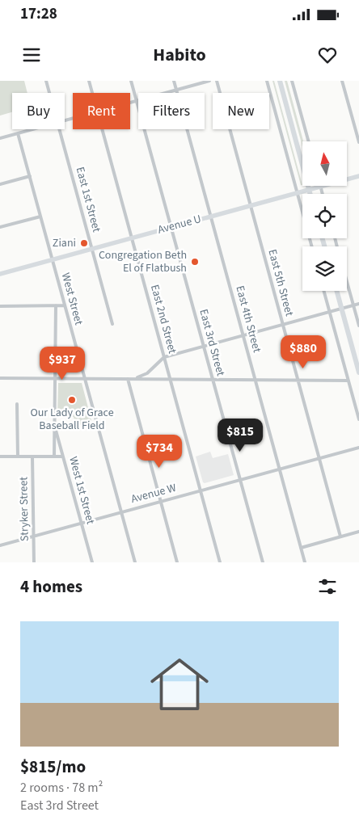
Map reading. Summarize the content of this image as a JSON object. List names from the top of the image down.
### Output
{
  "streets": {
    "main road": ["Avenue U"],
    "street": [
      "East 1st Street",
      "East 5th Street",
      "West Street",
      "East 2nd Street",
      "East 4th Street",
      "East 3rd Street",
      "West 1st Street",
      "Avenue W",
      "Stryker Street"
    ]
  },
  "crossings": [
    ["East 1st Street", "Avenue U"],
    ["Avenue U", "East 5th Street"],
    ["Avenue U", "West Street"],
    ["Avenue U", "East 2nd Street"],
    ["Avenue U", "East 4th Street"],
    ["Avenue U", "East 3rd Street"],
    ["East 5th Street", "Avenue W"],
    ["West Street", "Avenue W"],
    ["East 2nd Street", "Avenue W"],
    ["East 4th Street", "Avenue W"],
    ["East 3rd Street", "Avenue W"],
    ["West 1st Street", "Avenue W"],
    ["Avenue W", "Stryker Street"]
  ],
  "places": ["Ziani", "Congregation Beth El of Flatbush", "Our Lady of Grace Baseball Field"],
  "north": "top",
  "page": {
    "status": "17:28",
    "header": "Habito",
    "chip": [
      "Buy",
      "Rent",
      "Filters",
      "New"
    ],
    "price": [
      "$880",
      "$937",
      "$815",
      "$734"
    ],
    "heading": "4 homes",
    "list": [
      {
        "name": "$815/mo",
        "note": "2 rooms · 78 m² · East 3rd Street"
      }
    ]
  }
}
